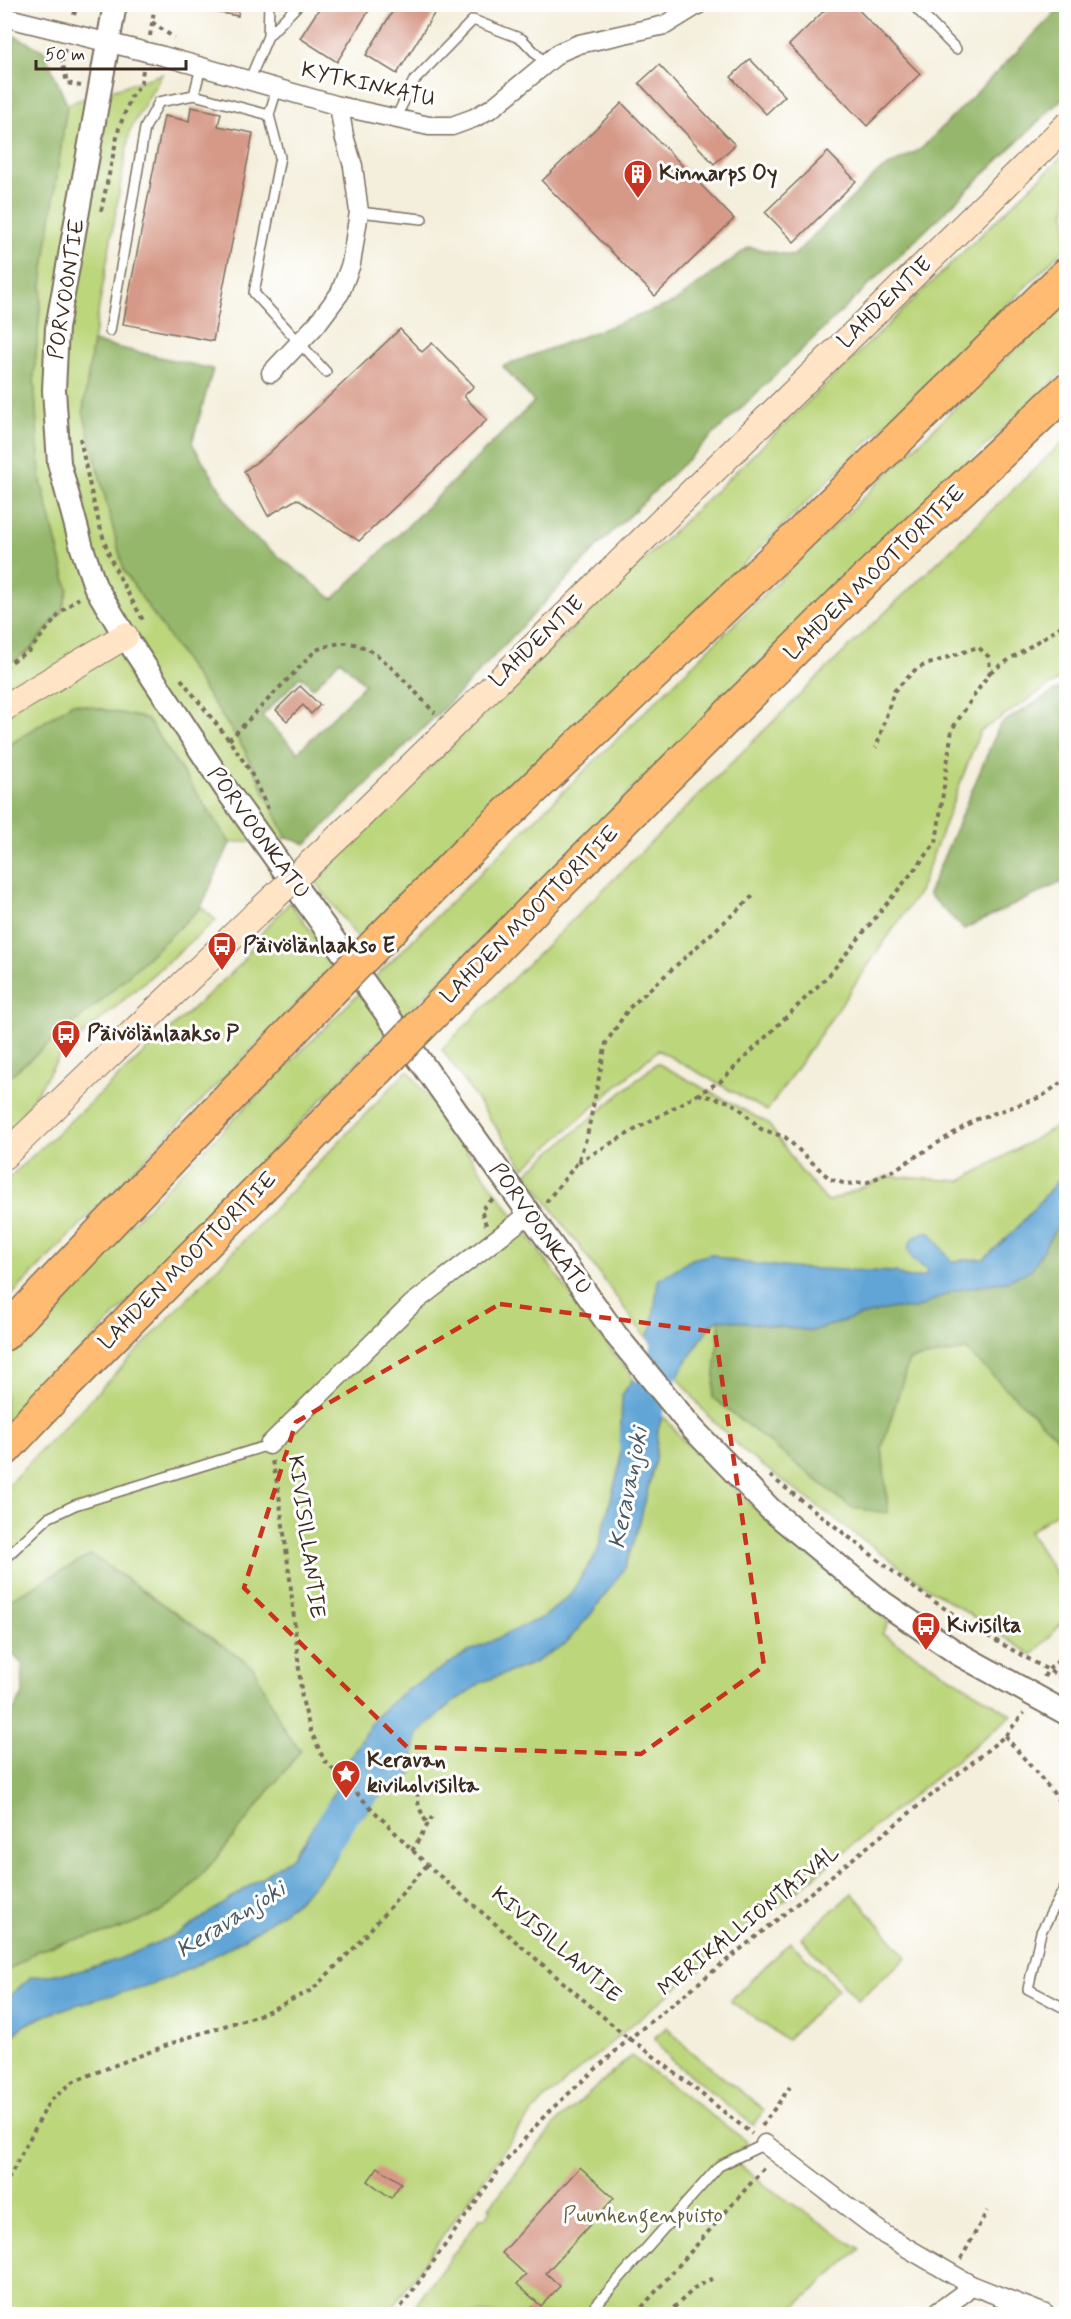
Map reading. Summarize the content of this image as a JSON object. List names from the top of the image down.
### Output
{
  "streets": {
    "highway": ["LAHDEN MOOTTORITIE"],
    "main road": ["LAHDENTIE"],
    "street": ["KYTKINKATU", "PORVOONTIE", "PORVOONKATU"],
    "path": ["KIVISILLANTIE", "MERIKALLIONTAIVAL"]
  },
  "crossings": [
    ["KYTKINKATU", "PORVOONTIE"],
    ["PORVOONTIE", "PORVOONKATU"],
    ["KIVISILLANTIE", "MERIKALLIONTAIVAL"]
  ],
  "water": ["Keravanjoki"],
  "parks": ["Puunhengenpuisto"],
  "places": {
    "building": ["Kinnarps Oy"],
    "bus stop": ["Päivölänlaakso E", "Päivölänlaakso P", "Kivisilta"],
    "place": ["Keravan kiviholvisilta"]
  },
  "scale_bar": "50 m"
}
